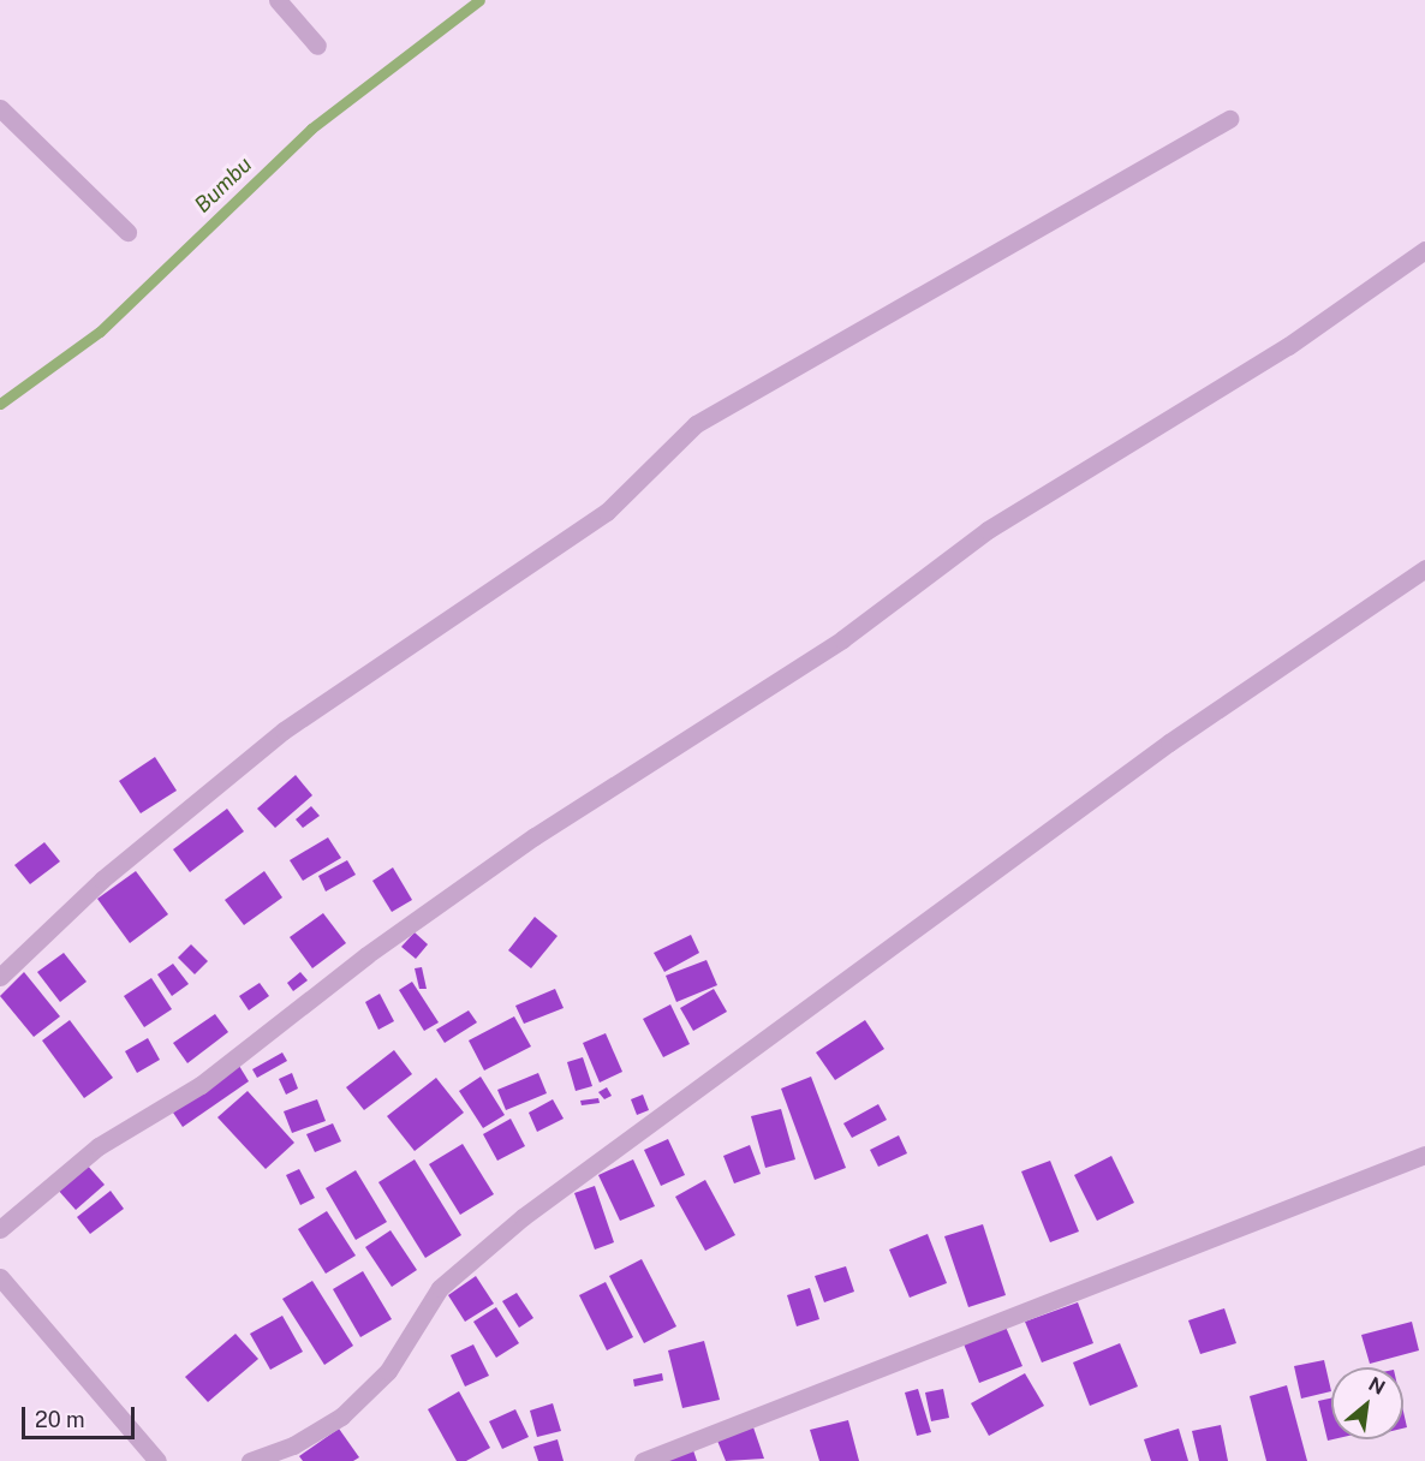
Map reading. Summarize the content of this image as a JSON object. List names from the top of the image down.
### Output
{
  "water": ["Bumbu"],
  "scale_bar": "20 m",
  "north": "top right"
}
